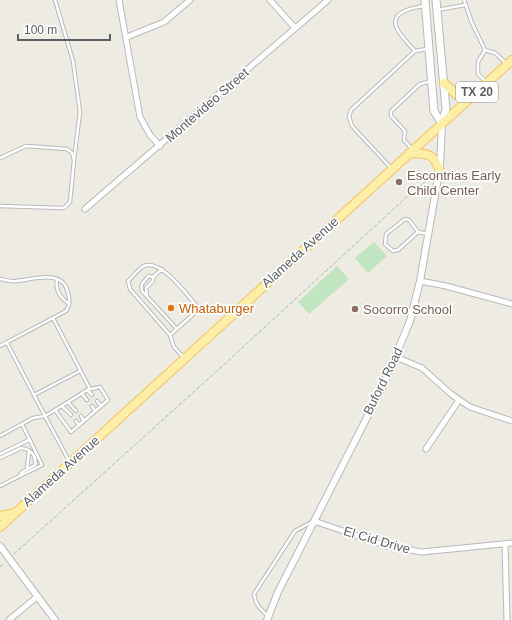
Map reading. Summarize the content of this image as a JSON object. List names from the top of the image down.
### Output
{
  "streets": {
    "main road": ["TX 20", "Alameda Avenue"],
    "street": ["Montevideo Street", "Buford Road", "El Cid Drive"]
  },
  "crossings": [
    ["Alameda Avenue", "Buford Road"],
    ["Buford Road", "El Cid Drive"]
  ],
  "places": ["Escontrias Early Child Center", "Whataburger", "Socorro School"],
  "scale_bar": "100 m"
}
